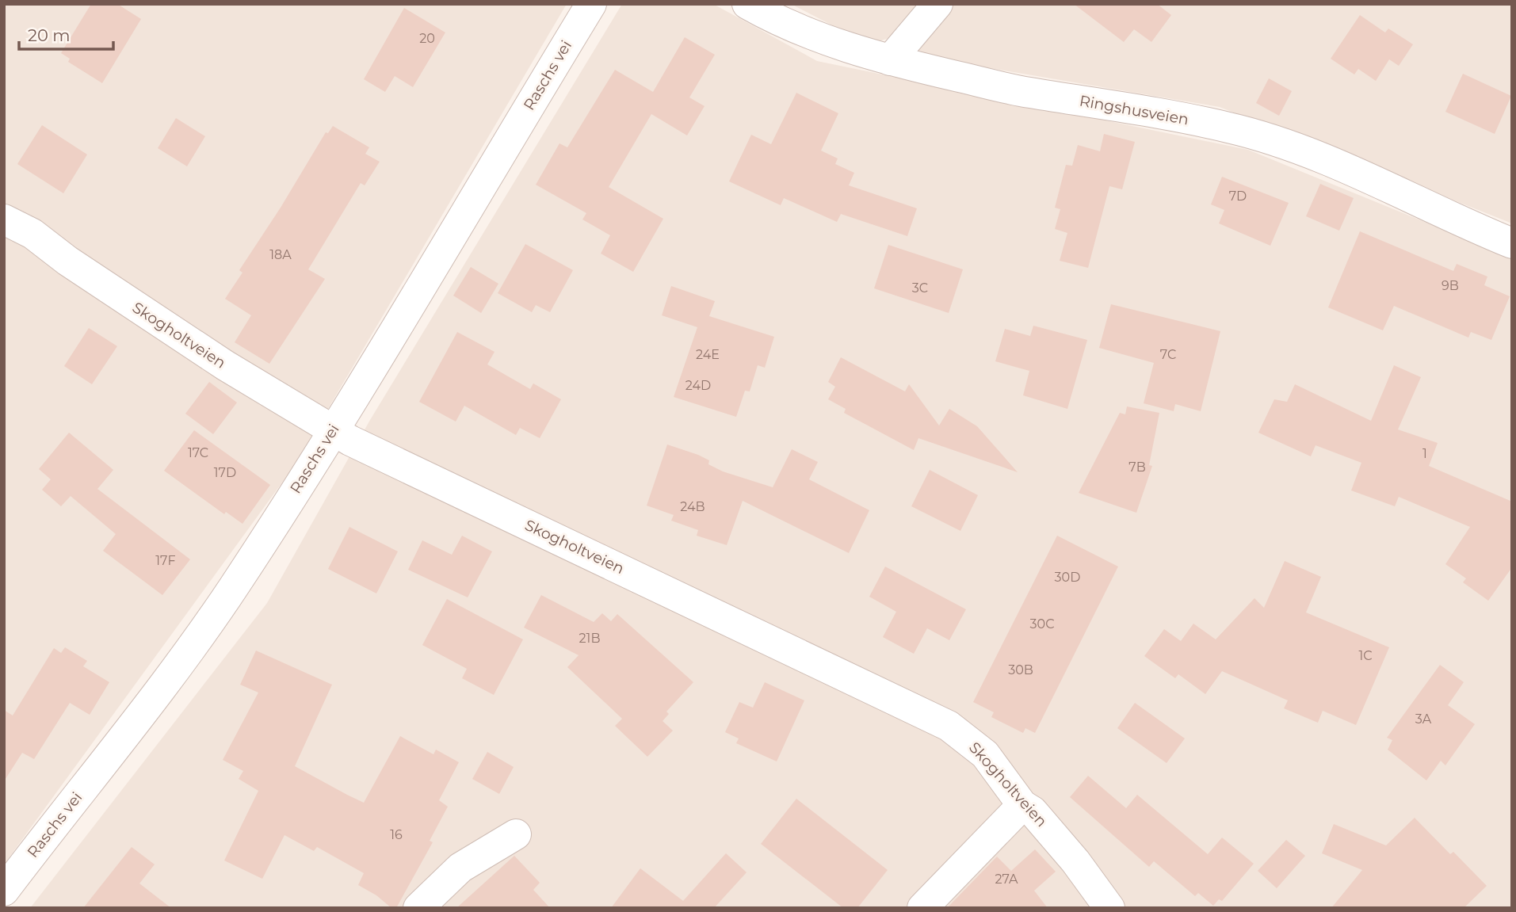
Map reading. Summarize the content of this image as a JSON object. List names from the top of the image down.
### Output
{
  "streets": {
    "street": ["Raschs vei", "Ringshusveien", "Skogholtveien"]
  },
  "crossings": [
    ["Raschs vei", "Skogholtveien"]
  ],
  "house_numbers": [
    "20",
    "7D",
    "18A",
    "9B",
    "3C",
    "24E",
    "7C",
    "24D",
    "17C",
    "1",
    "7B",
    "17D",
    "24B",
    "17F",
    "30D",
    "30C",
    "21B",
    "1C",
    "30B",
    "3A",
    "16",
    "27A"
  ],
  "scale_bar": "20 m"
}
